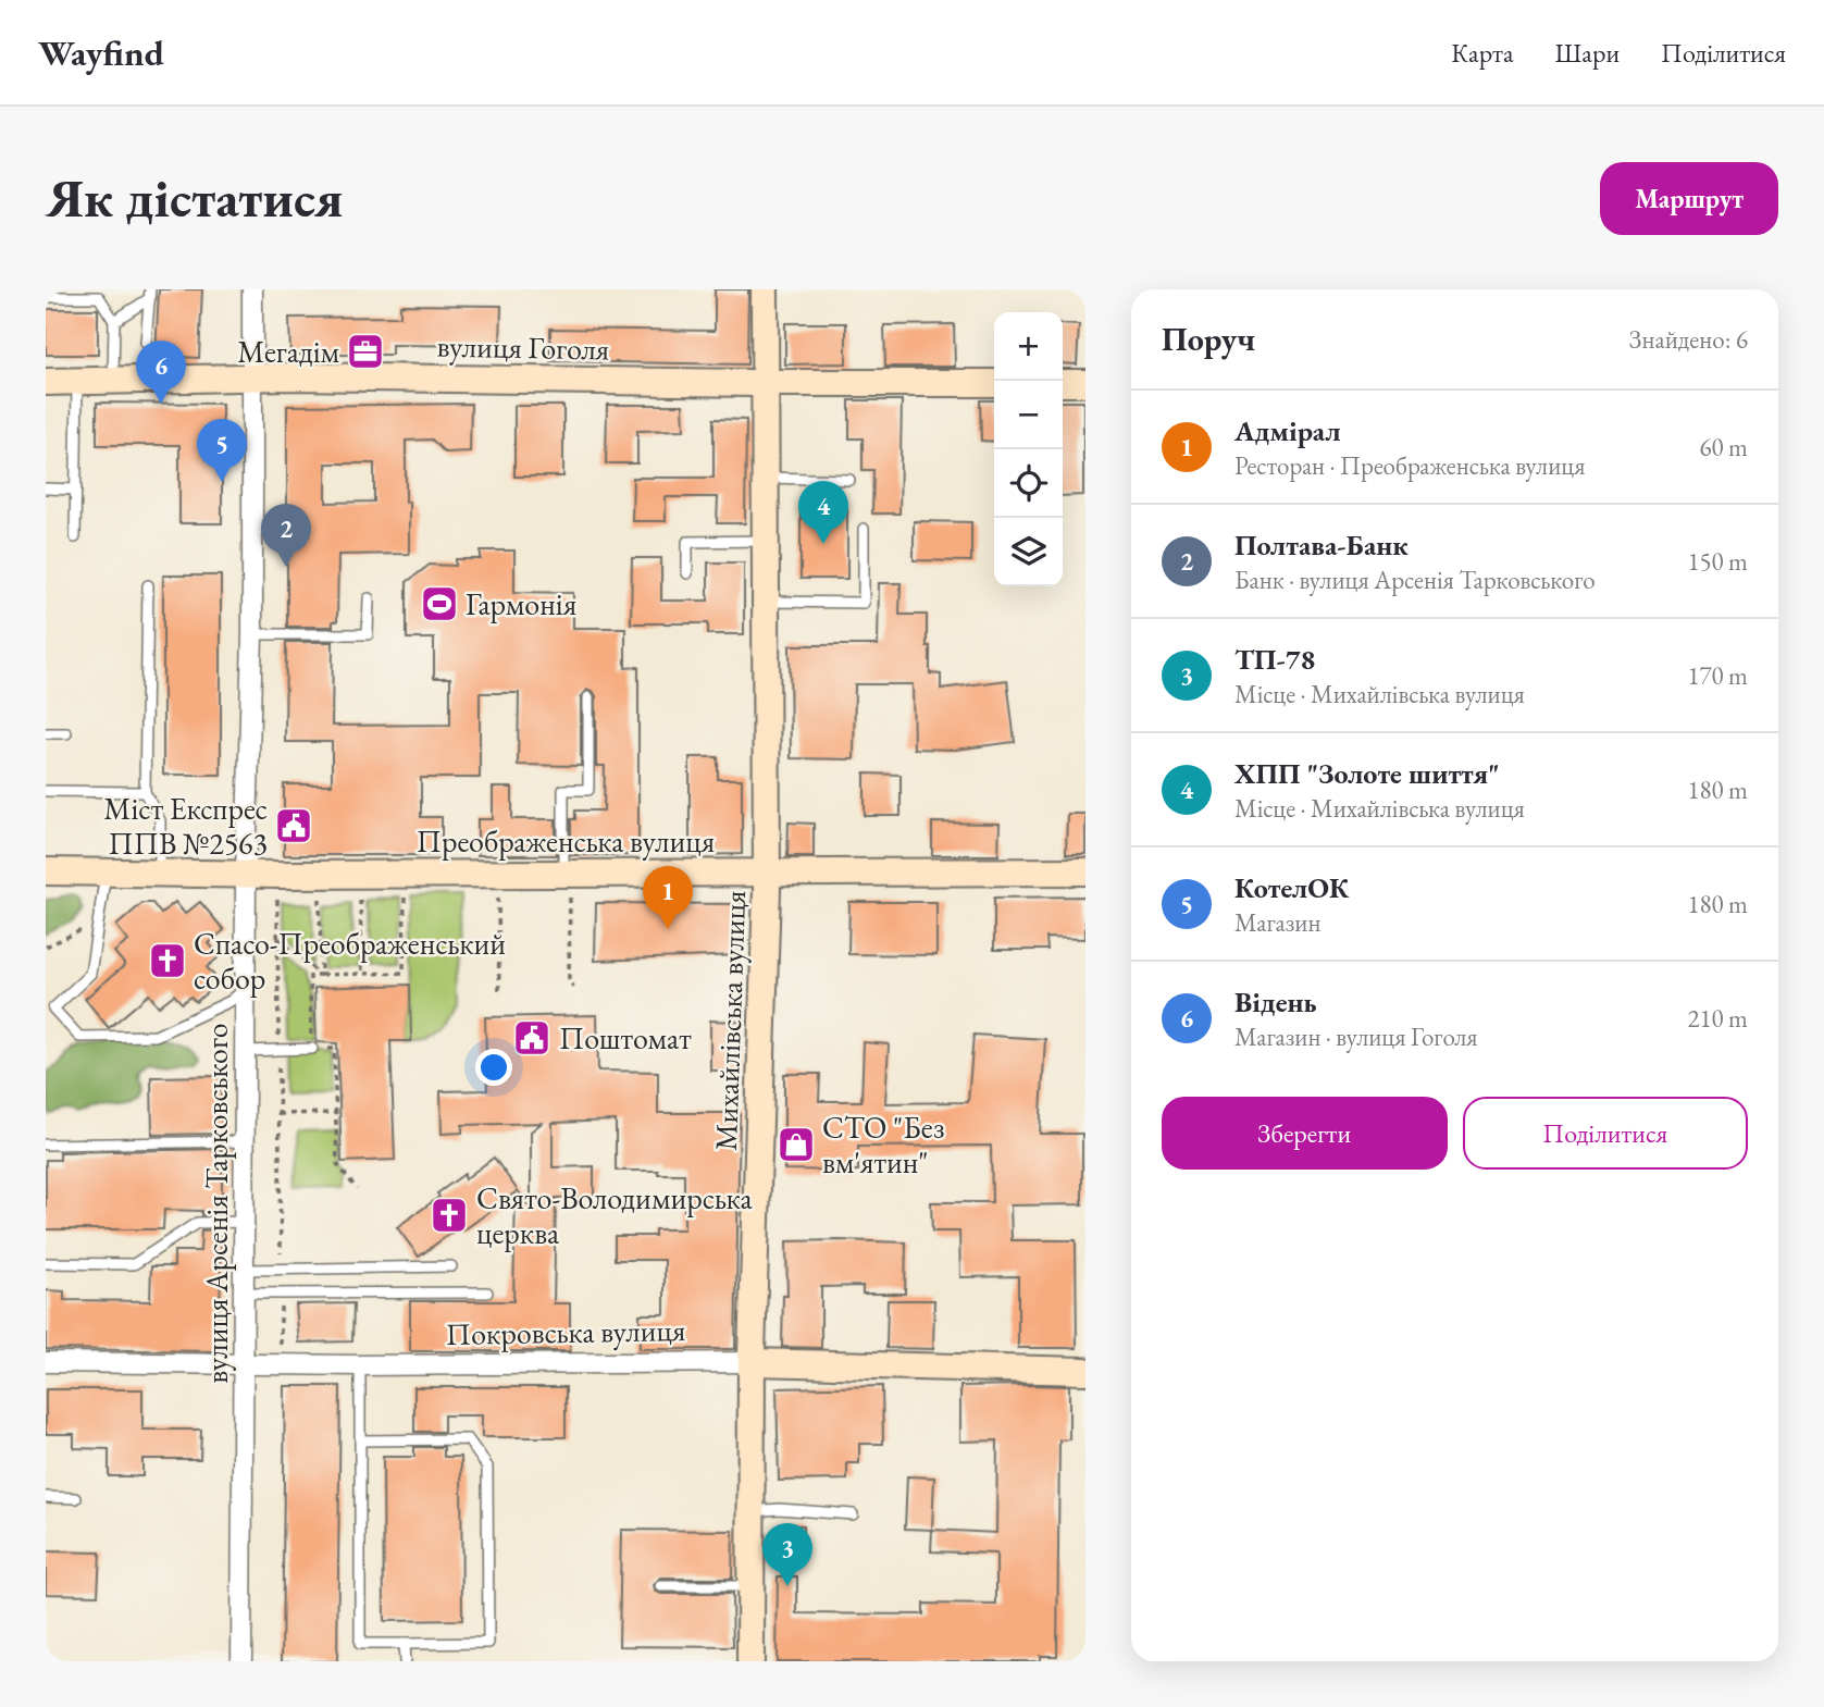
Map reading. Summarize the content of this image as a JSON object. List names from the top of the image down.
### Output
{
  "streets": {
    "main road": [
      "вулиця Гоголя",
      "Преображенська вулиця",
      "Михайлівська вулиця",
      "Покровська вулиця"
    ],
    "street": ["вулиця Арсенія Тарковського"]
  },
  "crossings": [
    ["вулиця Гоголя", "Михайлівська вулиця"],
    ["вулиця Гоголя", "вулиця Арсенія Тарковського"],
    ["Преображенська вулиця", "Михайлівська вулиця"],
    ["Преображенська вулиця", "вулиця Арсенія Тарковського"],
    ["Михайлівська вулиця", "Покровська вулиця"],
    ["вулиця Арсенія Тарковського", "Покровська вулиця"]
  ],
  "places": {
    "office": ["Мегадім"],
    "sports": ["Гармонія"],
    "public building": ["Міст Експрес ППВ №2563", "Поштомат"],
    "church": ["Спасо-Преображенський собор", "Свято-Володимирська церква"],
    "shop": ["СТО \"Без вм'ятин\""]
  },
  "page": {
    "header": "Wayfind",
    "nav": ["Карта", "Шари", "Поділитися"],
    "buttons": [
      "Маршрут",
      ["Зберегти", "Поділитися"]
    ],
    "title": "Як дістатися",
    "heading": ["Поруч", "Знайдено: 6"],
    "map_buttons": ["+", "−"],
    "pins": [
      "6",
      "5",
      "4",
      "2",
      "1",
      "3"
    ],
    "list": [
      {
        "mark": "1",
        "name": "Адмірал",
        "note": "Ресторан · Преображенська вулиця",
        "value": "60 m"
      },
      {
        "mark": "2",
        "name": "Полтава-Банк",
        "note": "Банк · вулиця Арсенія Тарковського",
        "value": "150 m"
      },
      {
        "mark": "3",
        "name": "ТП-78",
        "note": "Місце · Михайлівська вулиця",
        "value": "170 m"
      },
      {
        "mark": "4",
        "name": "ХПП \"Золоте шиття\"",
        "note": "Місце · Михайлівська вулиця",
        "value": "180 m"
      },
      {
        "mark": "5",
        "name": "КотелОК",
        "note": "Магазин",
        "value": "180 m"
      },
      {
        "mark": "6",
        "name": "Відень",
        "note": "Магазин · вулиця Гоголя",
        "value": "210 m"
      }
    ]
  }
}
